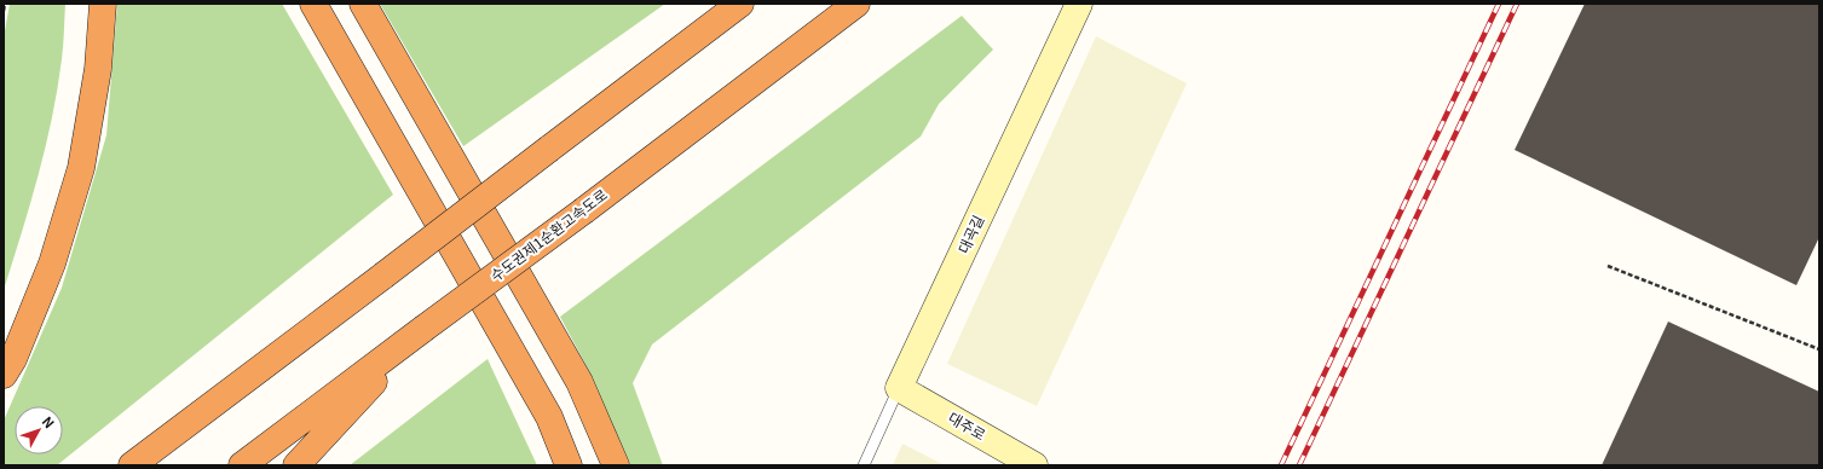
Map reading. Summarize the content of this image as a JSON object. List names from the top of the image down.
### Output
{
  "streets": {
    "highway": ["수도권제1순환고속도로"],
    "street": ["대곡길", "대주로"]
  },
  "crossings": [
    ["대곡길", "대주로"]
  ],
  "north": "top right"
}
